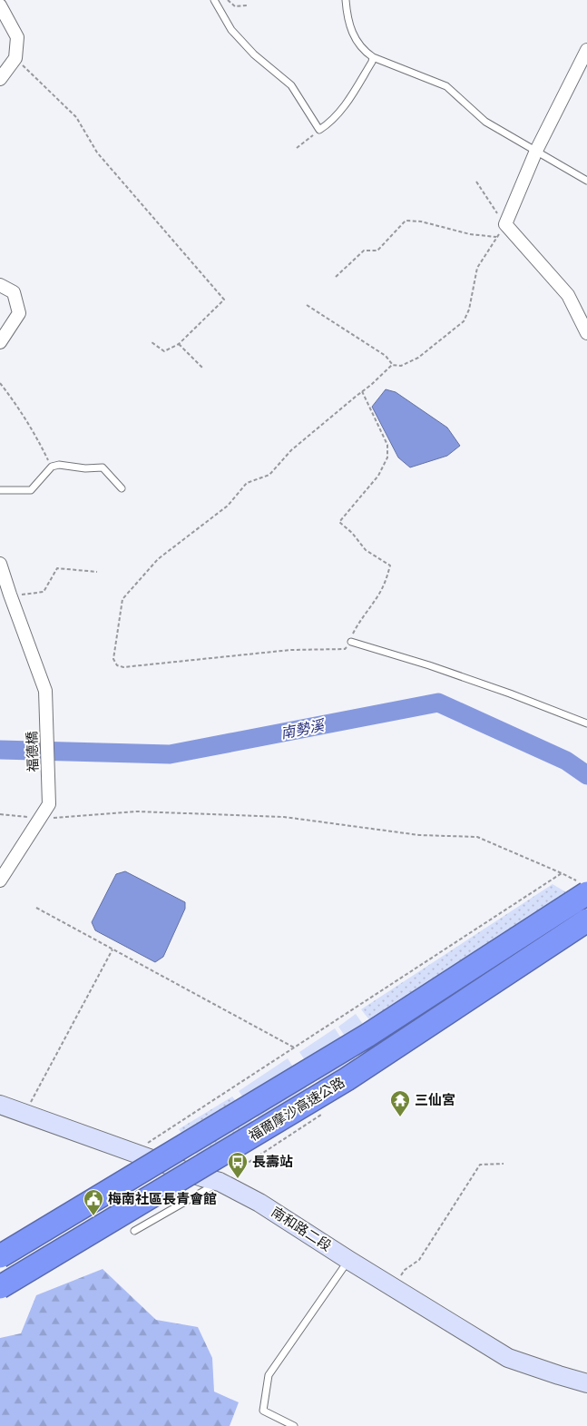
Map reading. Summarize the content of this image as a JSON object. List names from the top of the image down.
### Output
{
  "streets": {
    "highway": ["福爾摩沙高速公路"],
    "main road": ["南和路二段"],
    "street": ["福德橋"]
  },
  "water": ["南勢溪"],
  "places": {
    "temple": ["三仙宮"],
    "bus stop": ["長壽站"],
    "public building": ["梅南社區長青會館"]
  }
}
